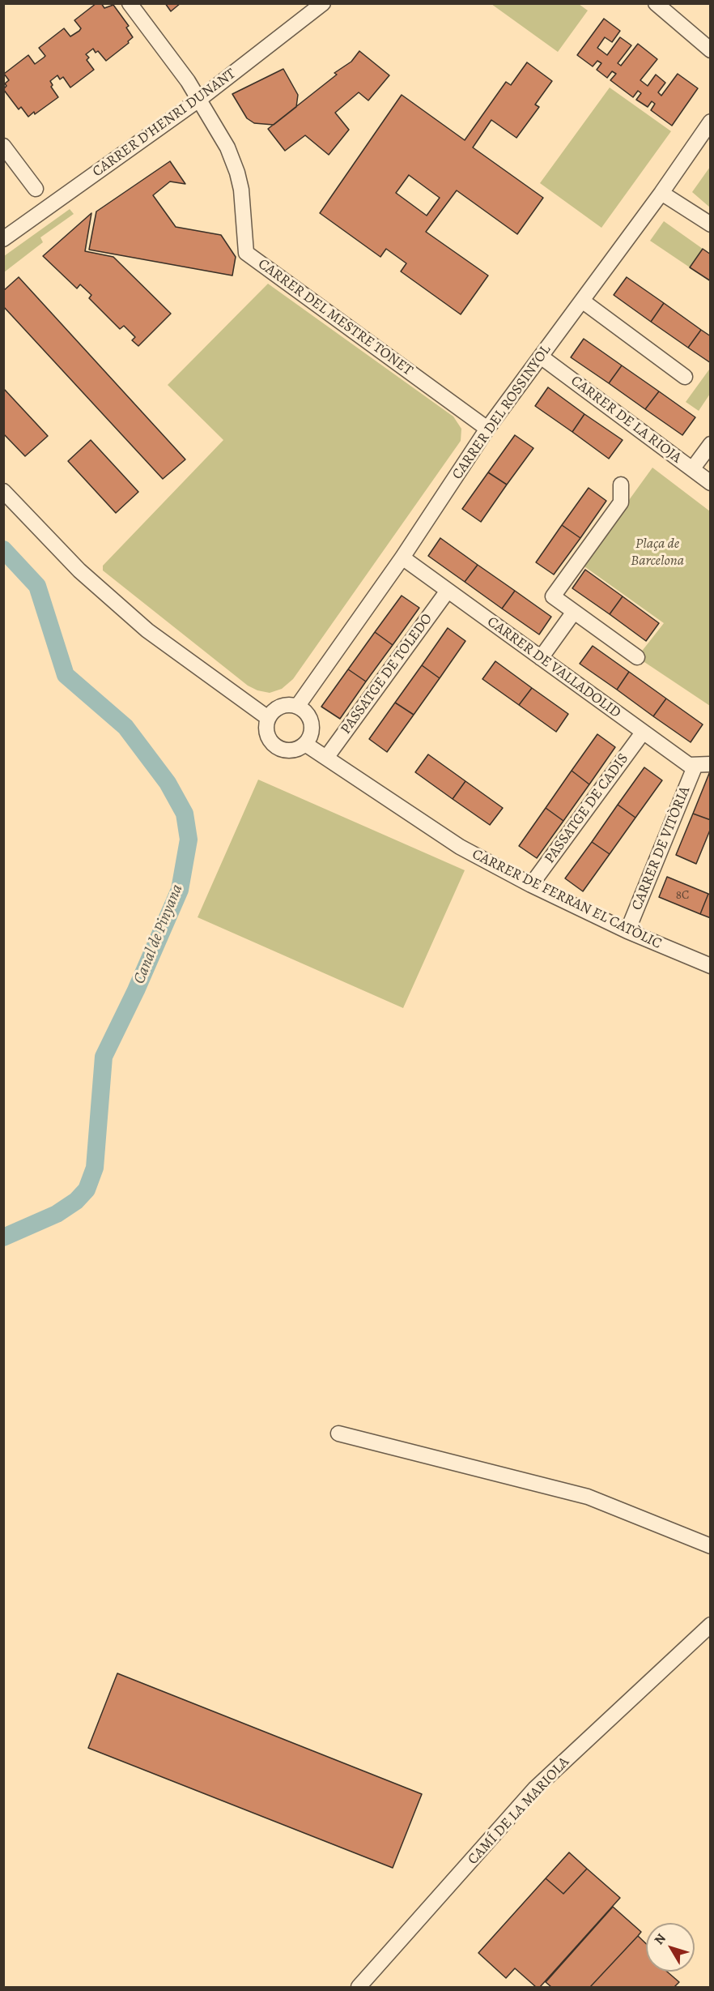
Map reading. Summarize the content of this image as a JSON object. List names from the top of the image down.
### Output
{
  "streets": {
    "street": [
      "CARRER D'HENRI DUNANT",
      "CARRER DEL MESTRE TONET",
      "CARRER DEL ROSSINYOL",
      "CARRER DE LA RIOJA",
      "CARRER DE VALLADOLID",
      "PASSATGE DE TOLEDO",
      "PASSATGE DE CADIS",
      "CARRER DE VITÒRIA",
      "CARRER DE FERRAN EL CATÒLIC",
      "CAMÍ DE LA MARIOLA"
    ]
  },
  "crossings": [
    ["CARRER D'HENRI DUNANT", "CARRER DEL MESTRE TONET"],
    ["CARRER DEL MESTRE TONET", "CARRER DEL ROSSINYOL"],
    ["CARRER DEL ROSSINYOL", "CARRER DE LA RIOJA"],
    ["CARRER DEL ROSSINYOL", "CARRER DE VALLADOLID"],
    ["CARRER DEL ROSSINYOL", "CARRER DE FERRAN EL CATÒLIC"],
    ["CARRER DE VALLADOLID", "PASSATGE DE TOLEDO"],
    ["CARRER DE VALLADOLID", "PASSATGE DE CADIS"],
    ["CARRER DE VALLADOLID", "CARRER DE VITÒRIA"],
    ["PASSATGE DE TOLEDO", "CARRER DE FERRAN EL CATÒLIC"],
    ["PASSATGE DE CADIS", "CARRER DE FERRAN EL CATÒLIC"],
    ["CARRER DE VITÒRIA", "CARRER DE FERRAN EL CATÒLIC"]
  ],
  "water": ["Canal de Pinyana"],
  "parks": ["Plaça de Barcelona"],
  "house_numbers": ["8C"],
  "north": "top left"
}
